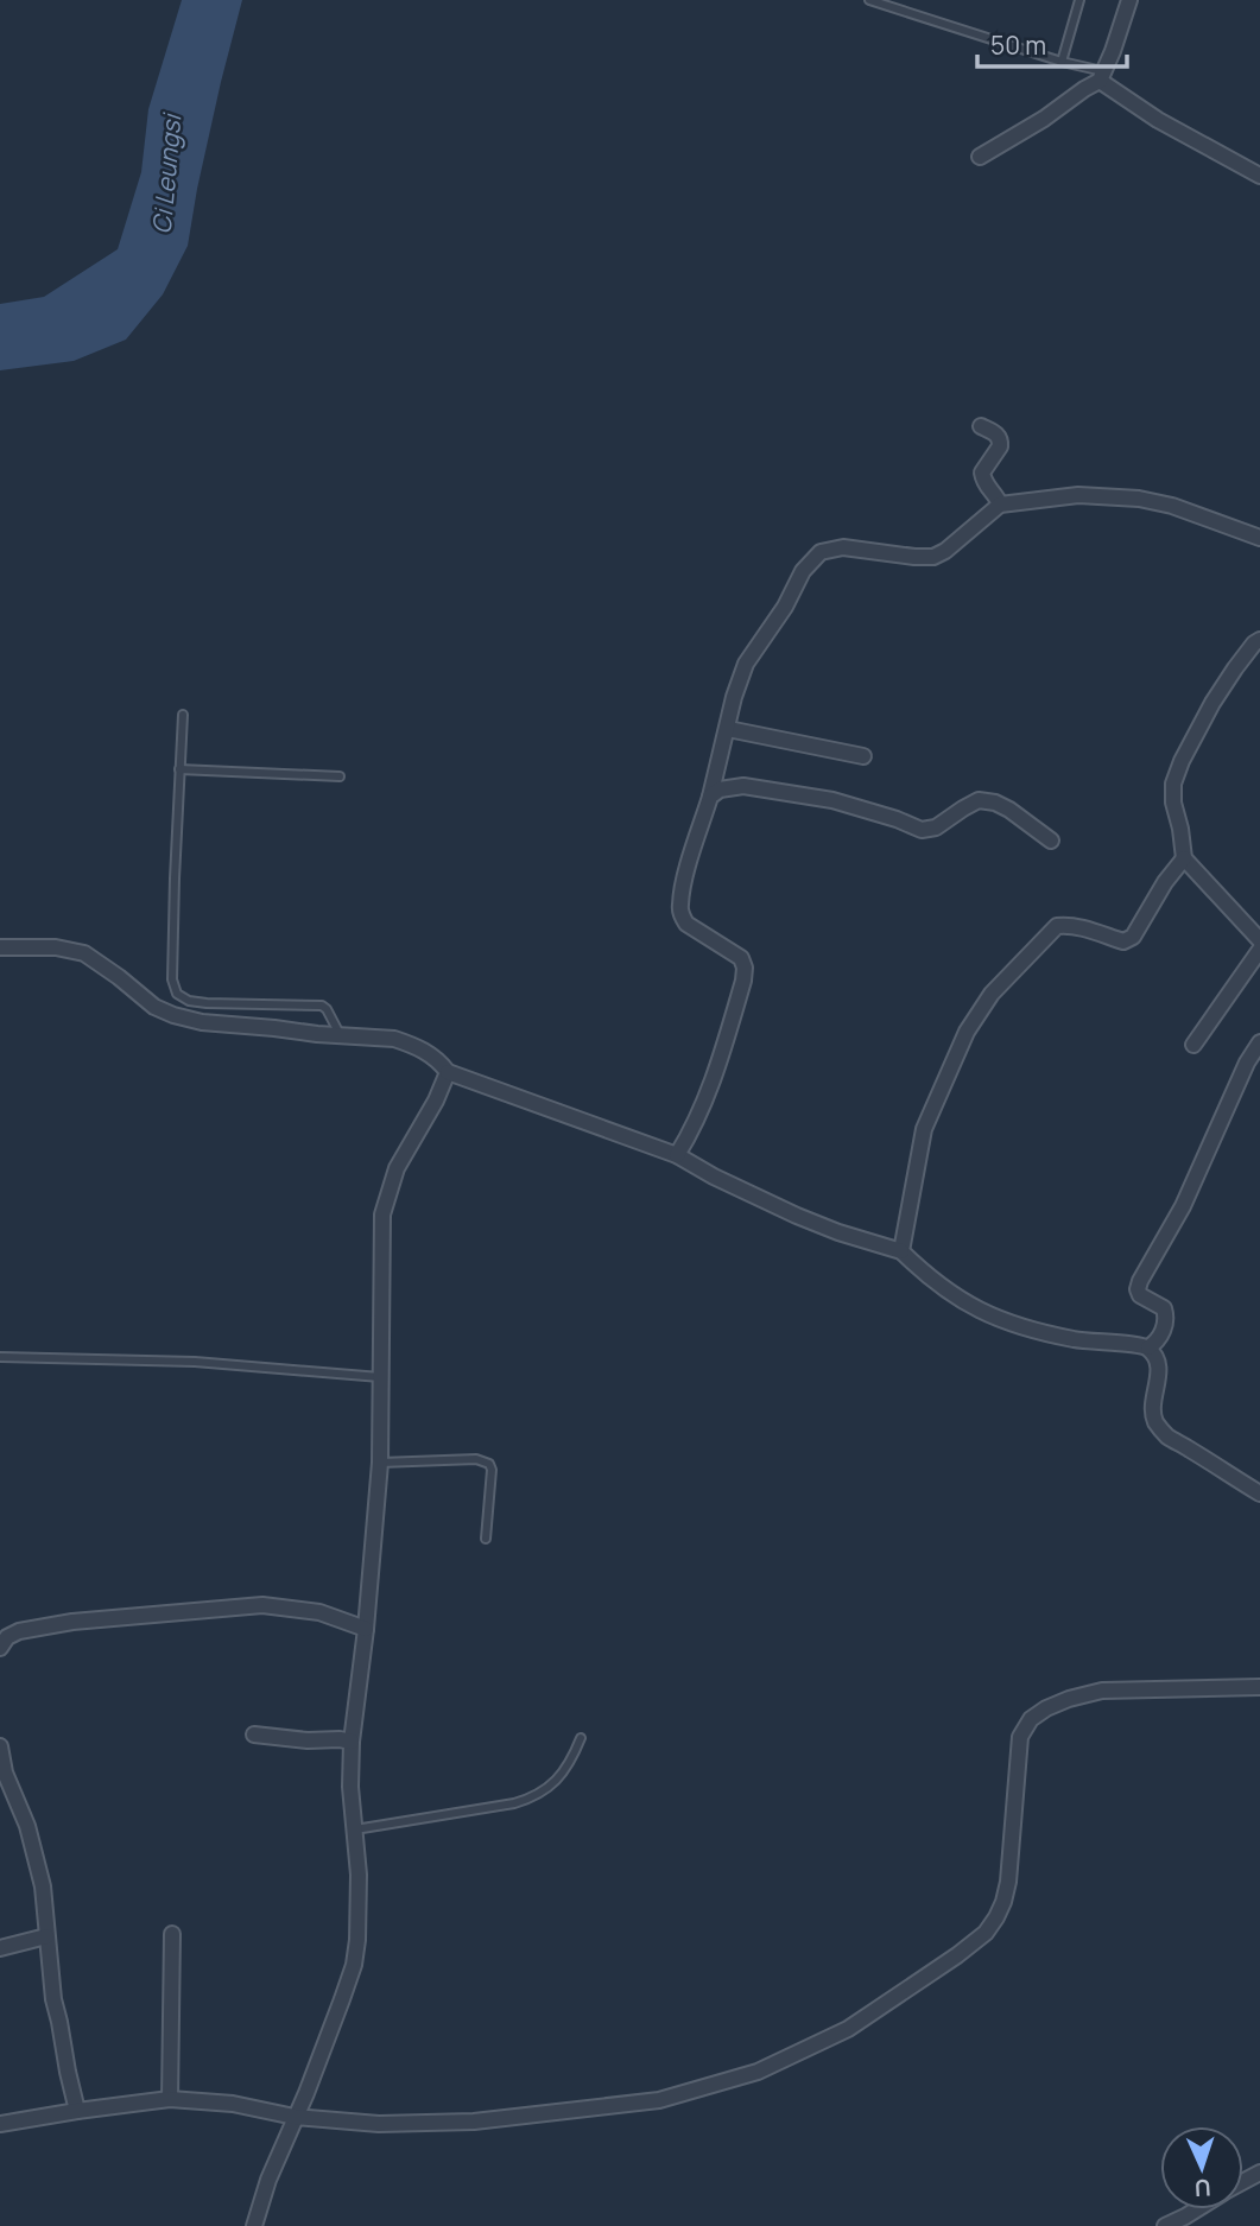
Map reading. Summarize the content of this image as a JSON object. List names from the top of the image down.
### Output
{
  "water": ["Ci Leungsi"],
  "scale_bar": "50 m",
  "north": "bottom"
}
